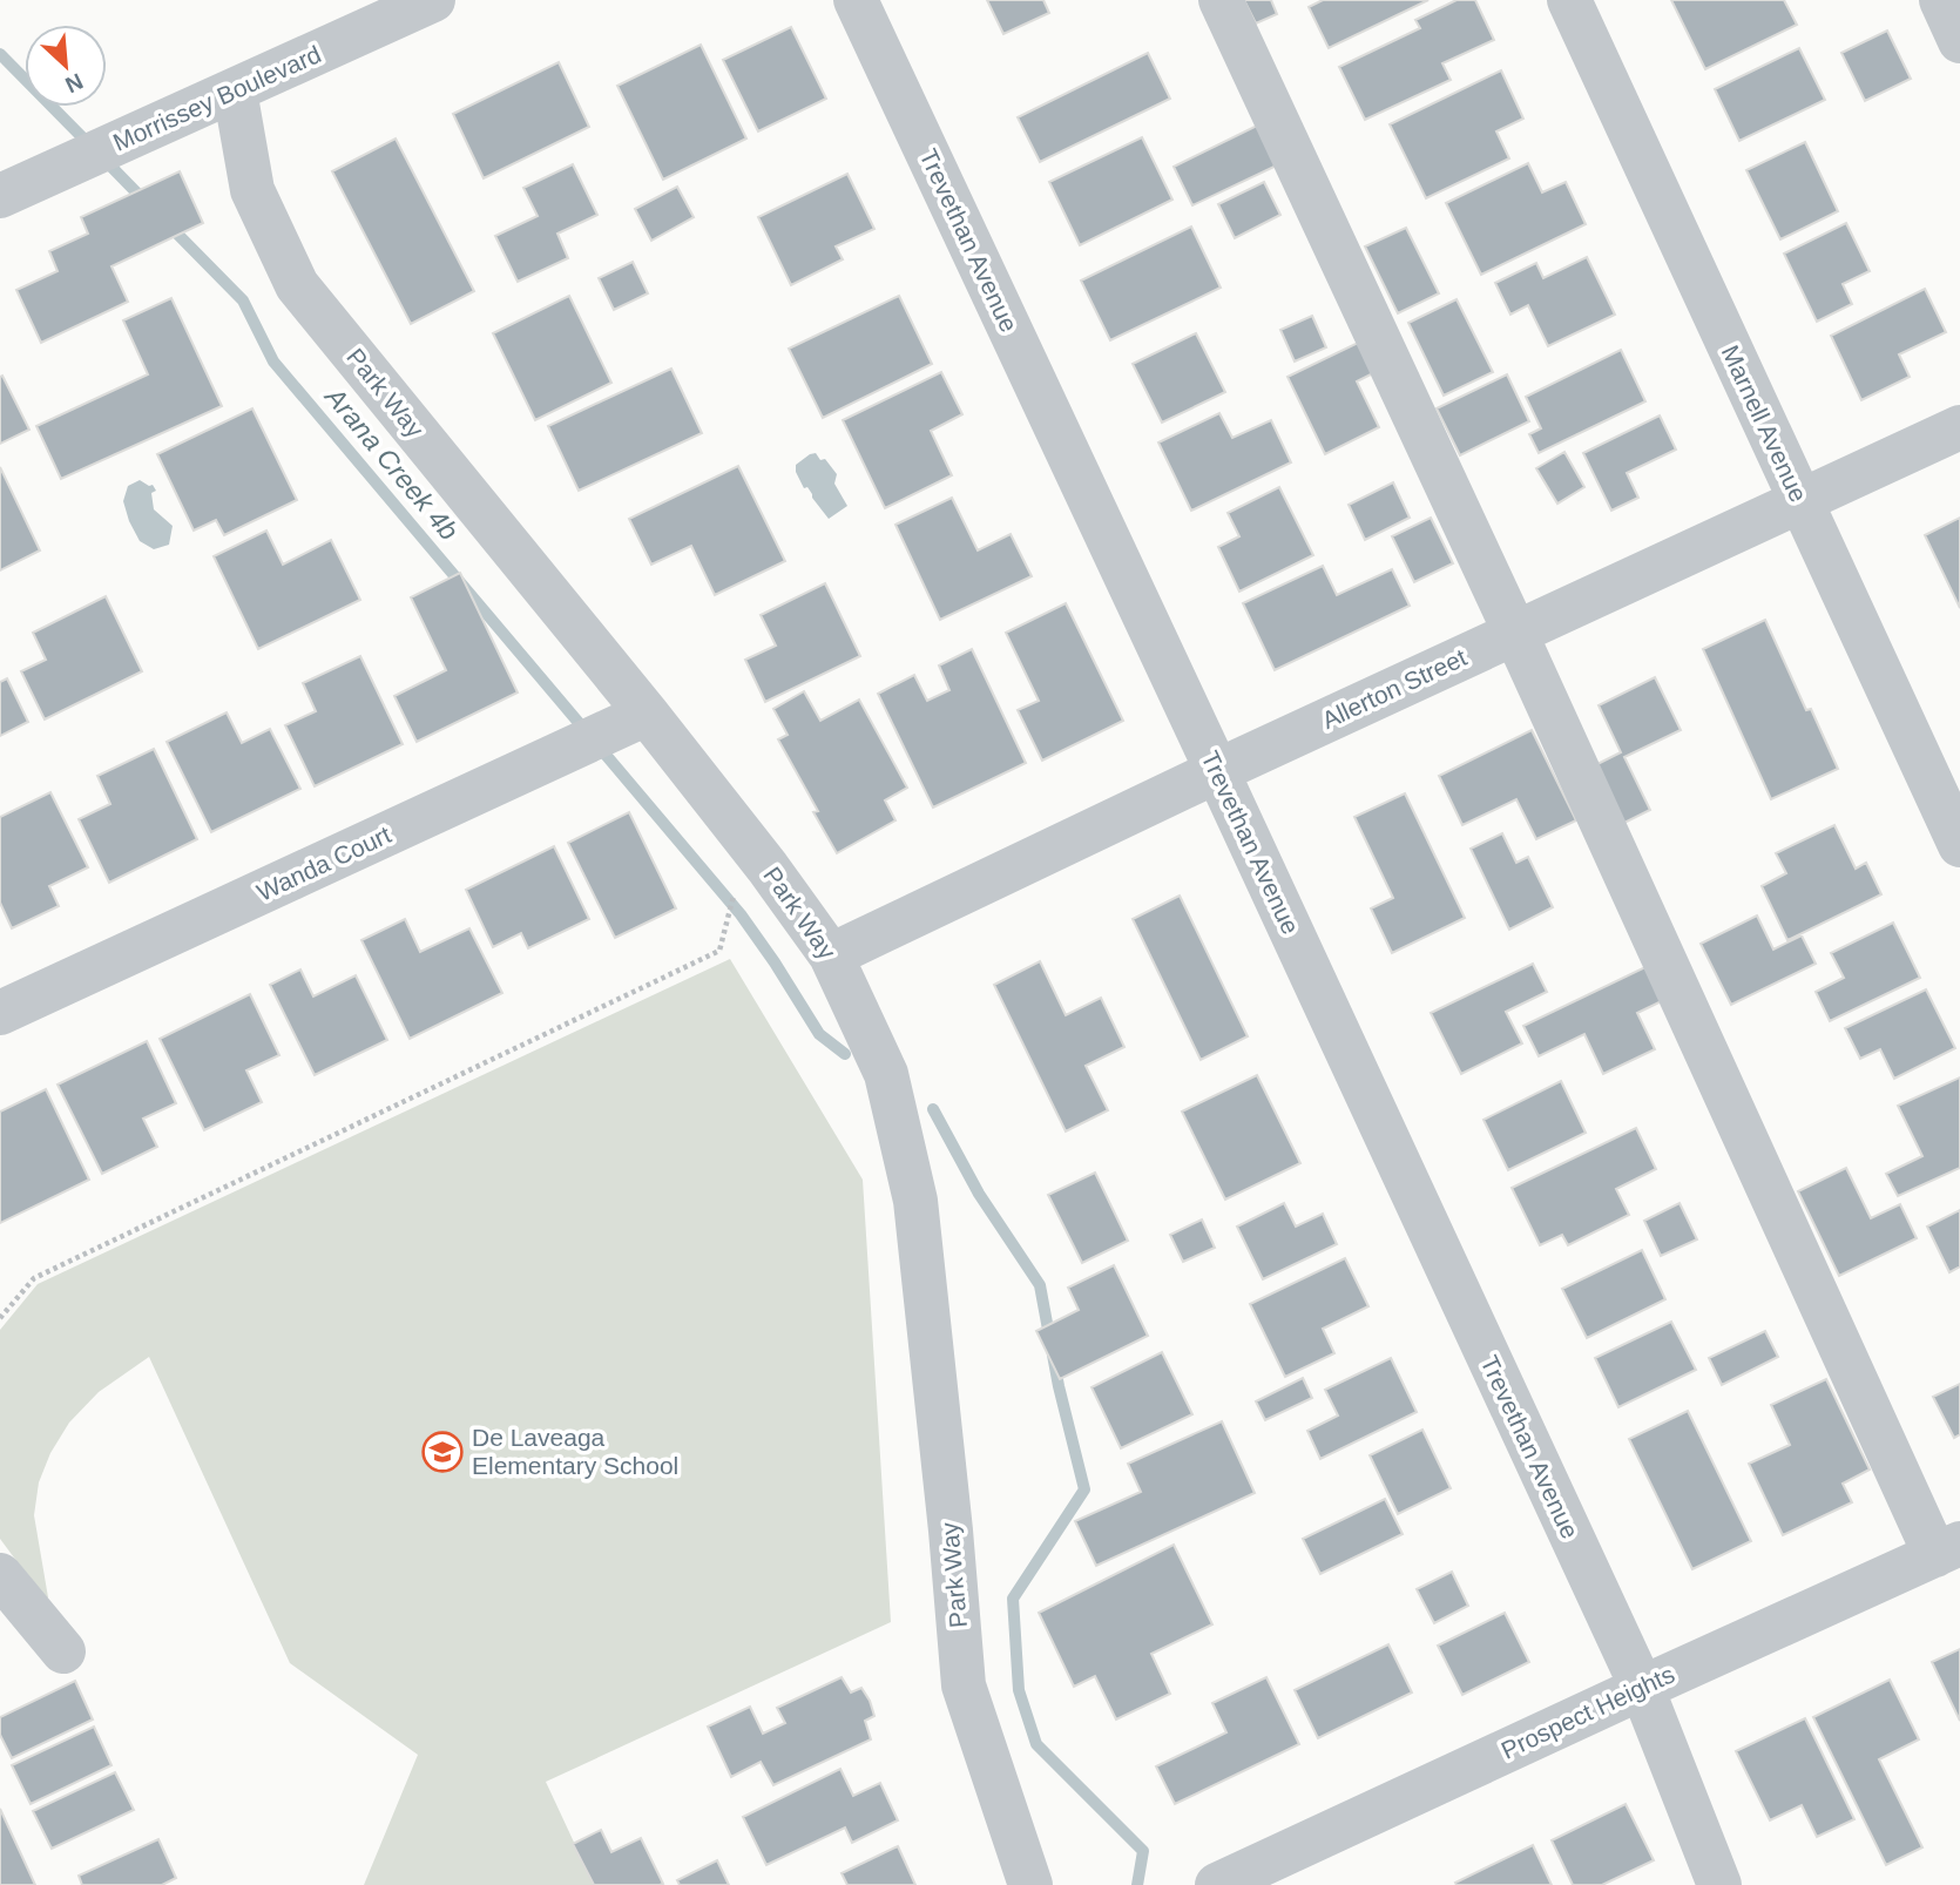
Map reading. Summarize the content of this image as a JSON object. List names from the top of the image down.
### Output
{
  "streets": {
    "street": [
      "Morrissey Boulevard",
      "Trevethan Avenue",
      "Park Way",
      "Marnell Avenue",
      "Allerton Street",
      "Wanda Court",
      "Prospect Heights"
    ]
  },
  "crossings": [
    ["Morrissey Boulevard", "Park Way"],
    ["Trevethan Avenue", "Allerton Street"],
    ["Trevethan Avenue", "Prospect Heights"],
    ["Park Way", "Allerton Street"],
    ["Park Way", "Wanda Court"],
    ["Marnell Avenue", "Allerton Street"]
  ],
  "water": ["Arana Creek 4b"],
  "places": {
    "school or university": ["De Laveaga Elementary School"]
  },
  "north": "bottom right"
}
